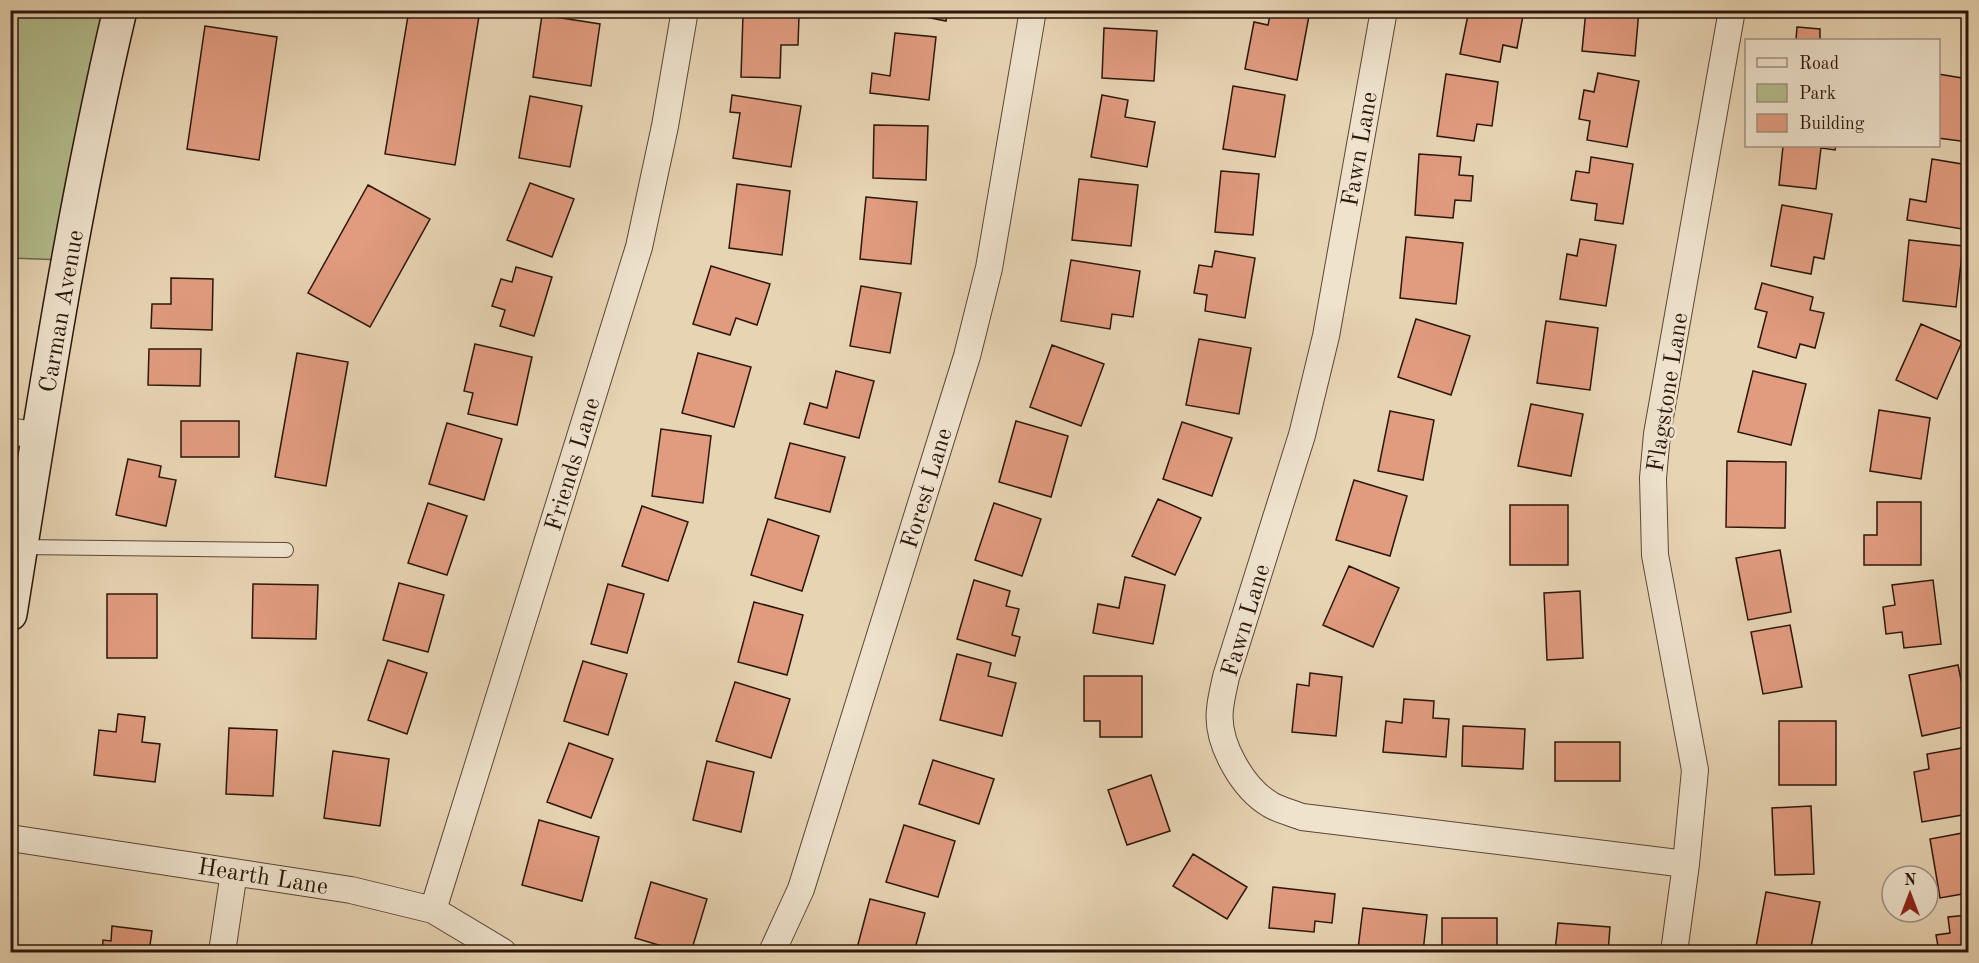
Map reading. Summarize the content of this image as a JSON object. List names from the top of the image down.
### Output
{
  "streets": {
    "main road": ["Carman Avenue"],
    "street": [
      "Fawn Lane",
      "Flagstone Lane",
      "Friends Lane",
      "Forest Lane",
      "Hearth Lane"
    ]
  },
  "crossings": [
    ["Fawn Lane", "Flagstone Lane"],
    ["Friends Lane", "Hearth Lane"]
  ],
  "legend": ["Road", "Park", "Building"],
  "north": "top"
}
